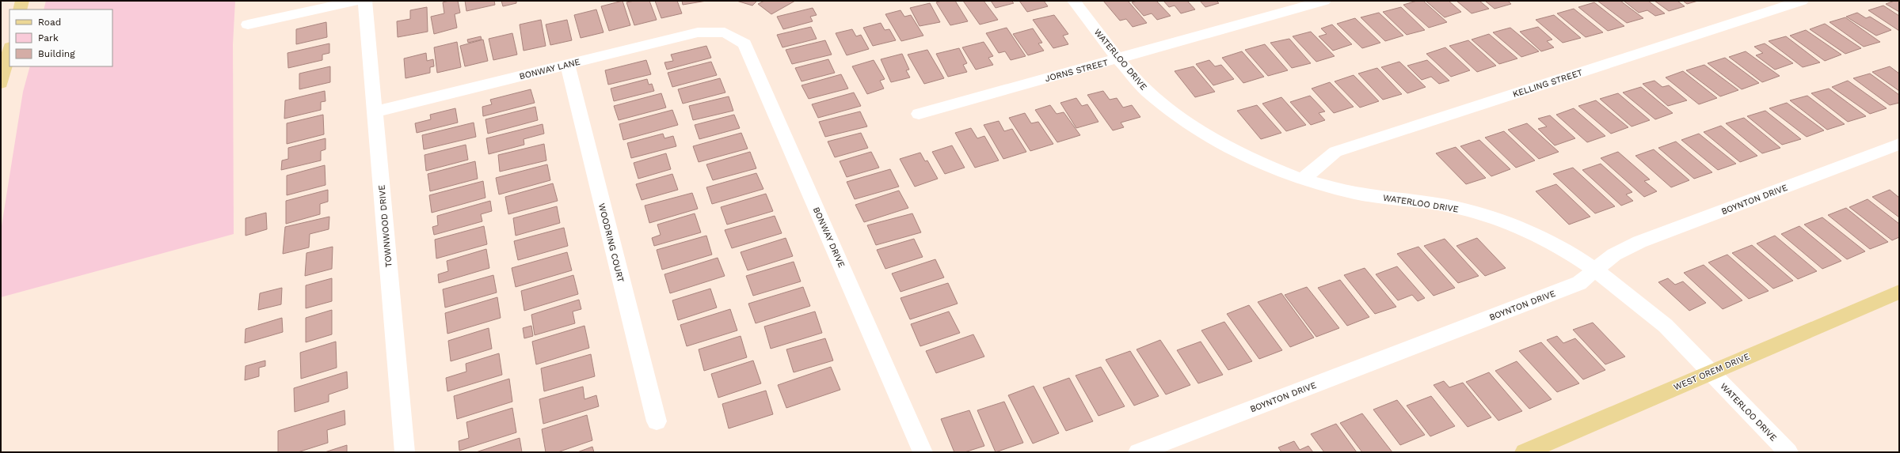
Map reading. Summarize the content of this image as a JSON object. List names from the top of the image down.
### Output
{
  "streets": {
    "main road": ["WEST OREM DRIVE"],
    "street": [
      "WATERLOO DRIVE",
      "BONWAY LANE",
      "JORNS STREET",
      "KELLING STREET",
      "BOYNTON DRIVE",
      "TOWNWOOD DRIVE",
      "BONWAY DRIVE",
      "WOODRING COURT"
    ]
  },
  "crossings": [
    ["WATERLOO DRIVE", "JORNS STREET"],
    ["WATERLOO DRIVE", "KELLING STREET"],
    ["WATERLOO DRIVE", "BOYNTON DRIVE"],
    ["WATERLOO DRIVE", "WEST OREM DRIVE"],
    ["BONWAY LANE", "TOWNWOOD DRIVE"],
    ["BONWAY LANE", "BONWAY DRIVE"],
    ["BONWAY LANE", "WOODRING COURT"]
  ],
  "legend": ["Road", "Park", "Building"]
}
